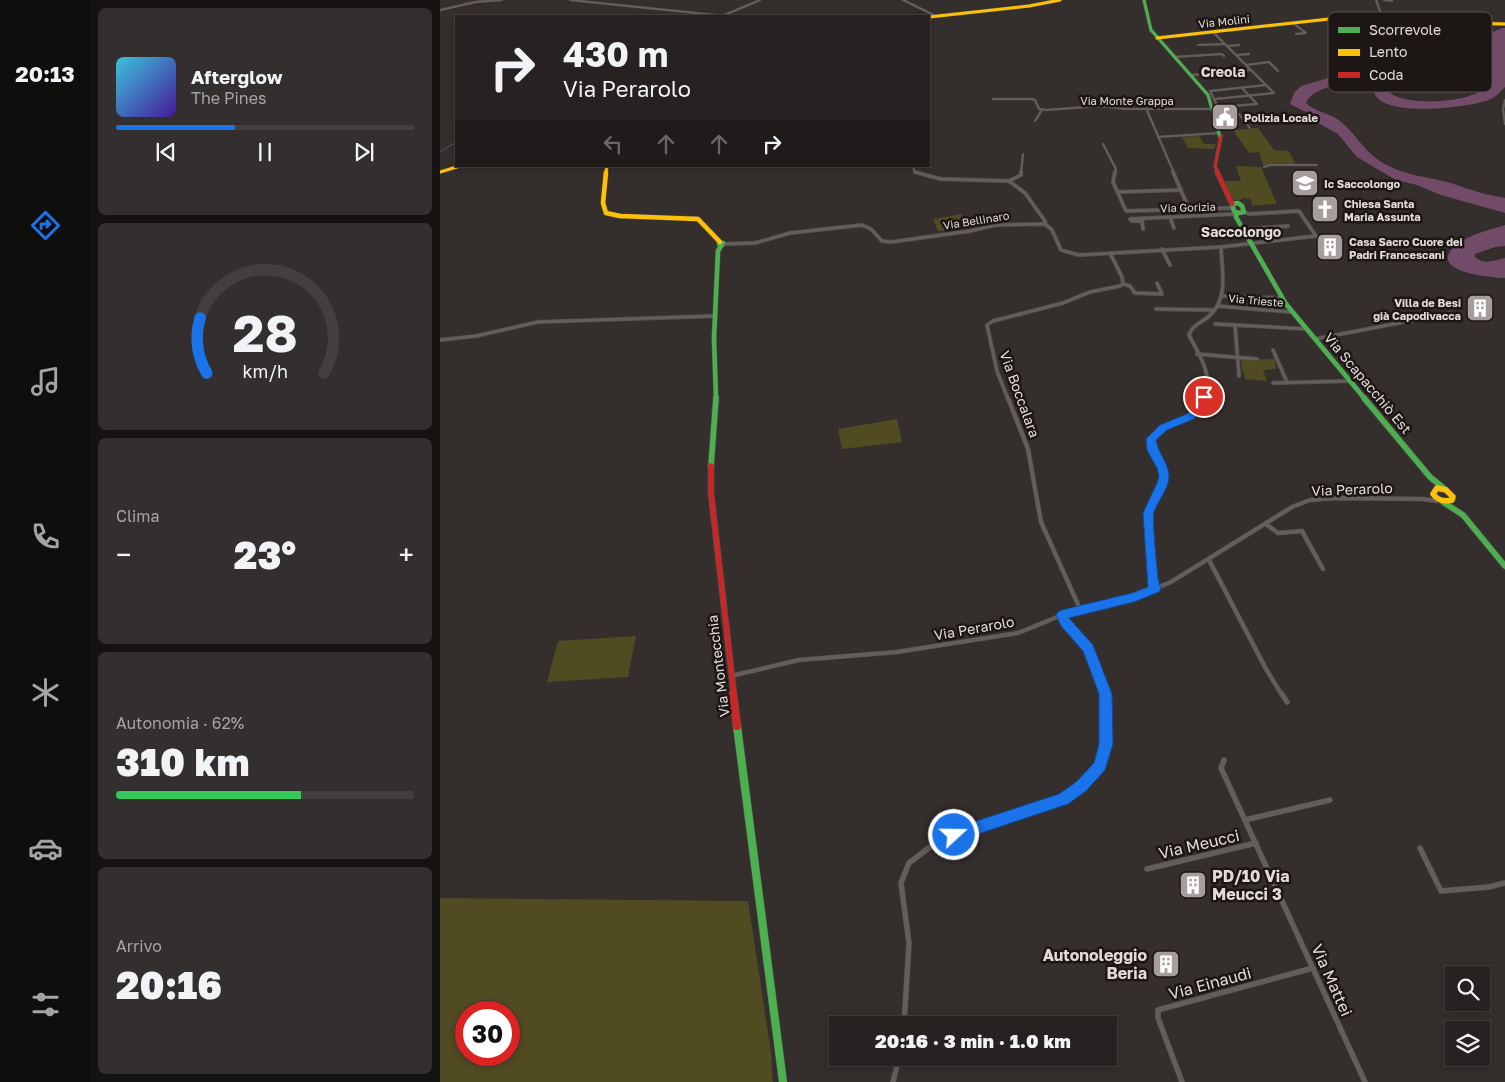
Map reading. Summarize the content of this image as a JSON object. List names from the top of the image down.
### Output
{
  "streets": {
    "street": [
      "Via Molini",
      "Via Monte Grappa",
      "Via Gorizia",
      "Via Bellinaro",
      "Via Trieste",
      "Via Scapacchiò Est",
      "Via Boccalara",
      "Via Perarolo",
      "Via Montecchia",
      "Via Meucci",
      "Via Mattei",
      "Via Einaudi"
    ]
  },
  "crossings": [
    ["Via Gorizia", "Via Scapacchiò Est"],
    ["Via Bellinaro", "Via Montecchia"],
    ["Via Trieste", "Via Scapacchiò Est"],
    ["Via Scapacchiò Est", "Via Perarolo"],
    ["Via Boccalara", "Via Perarolo"],
    ["Via Perarolo", "Via Montecchia"],
    ["Via Mattei", "Via Einaudi"]
  ],
  "districts": ["Creola", "Saccolongo"],
  "places": {
    "public building": ["Polizia Locale"],
    "school or university": ["Ic Saccolongo"],
    "church": ["Chiesa Santa Maria Assunta"],
    "building": [
      "Casa Sacro Cuore dei Padri Francescani",
      "Villa de Besi già Capodivacca",
      "PD/10 Via Meucci 3",
      "Autonoleggio Beria"
    ]
  },
  "legend": ["Scorrevole", "Lento", "Coda"],
  "page": {
    "tabs": "20:13",
    "turn": ["430 m", "Via Perarolo"],
    "song": ["Afterglow", "The Pines"],
    "tile": [
      "Clima",
      ["Autonomia · 62%", "310 km"],
      ["Arrivo", "20:16"]
    ],
    "heat": ["−", "23°", "+"],
    "limit": "30",
    "trip": "20:16 · 3 min · 1.0 km",
    "gauge": ["28", "km/h"]
  }
}
